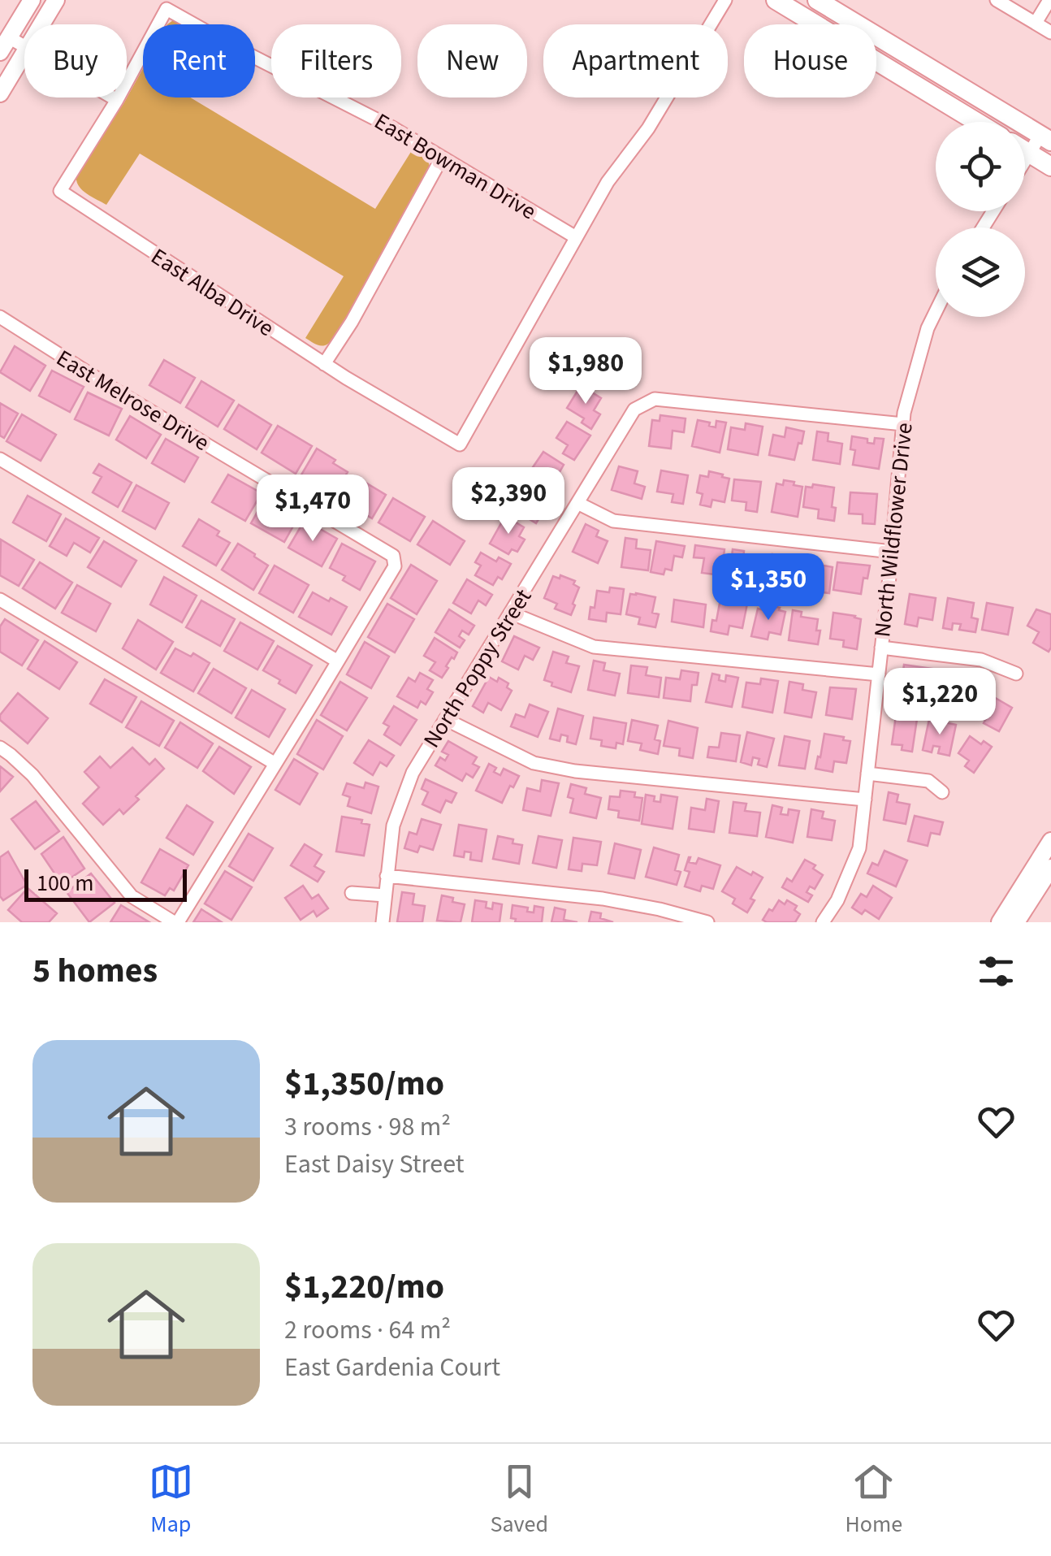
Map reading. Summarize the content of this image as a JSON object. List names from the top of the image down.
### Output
{
  "streets": {
    "street": [
      "East Bowman Drive",
      "East Alba Drive",
      "East Melrose Drive",
      "North Wildflower Drive",
      "North Poppy Street"
    ]
  },
  "crossings": [
    ["East Bowman Drive", "East Alba Drive"],
    ["North Wildflower Drive", "North Poppy Street"]
  ],
  "scale_bar": "100 m",
  "page": {
    "chip": [
      "Buy",
      "Rent",
      "Filters",
      "New",
      "Apartment",
      "House"
    ],
    "price": [
      "$1,980",
      "$2,390",
      "$1,470",
      "$1,350",
      "$1,220"
    ],
    "scale": "100 m",
    "heading": "5 homes",
    "list": [
      {
        "name": "$1,350/mo",
        "note": "3 rooms · 98 m² · East Daisy Street"
      },
      {
        "name": "$1,220/mo",
        "note": "2 rooms · 64 m² · East Gardenia Court"
      }
    ],
    "tabs": ["Map", "Saved", "Home"]
  }
}
